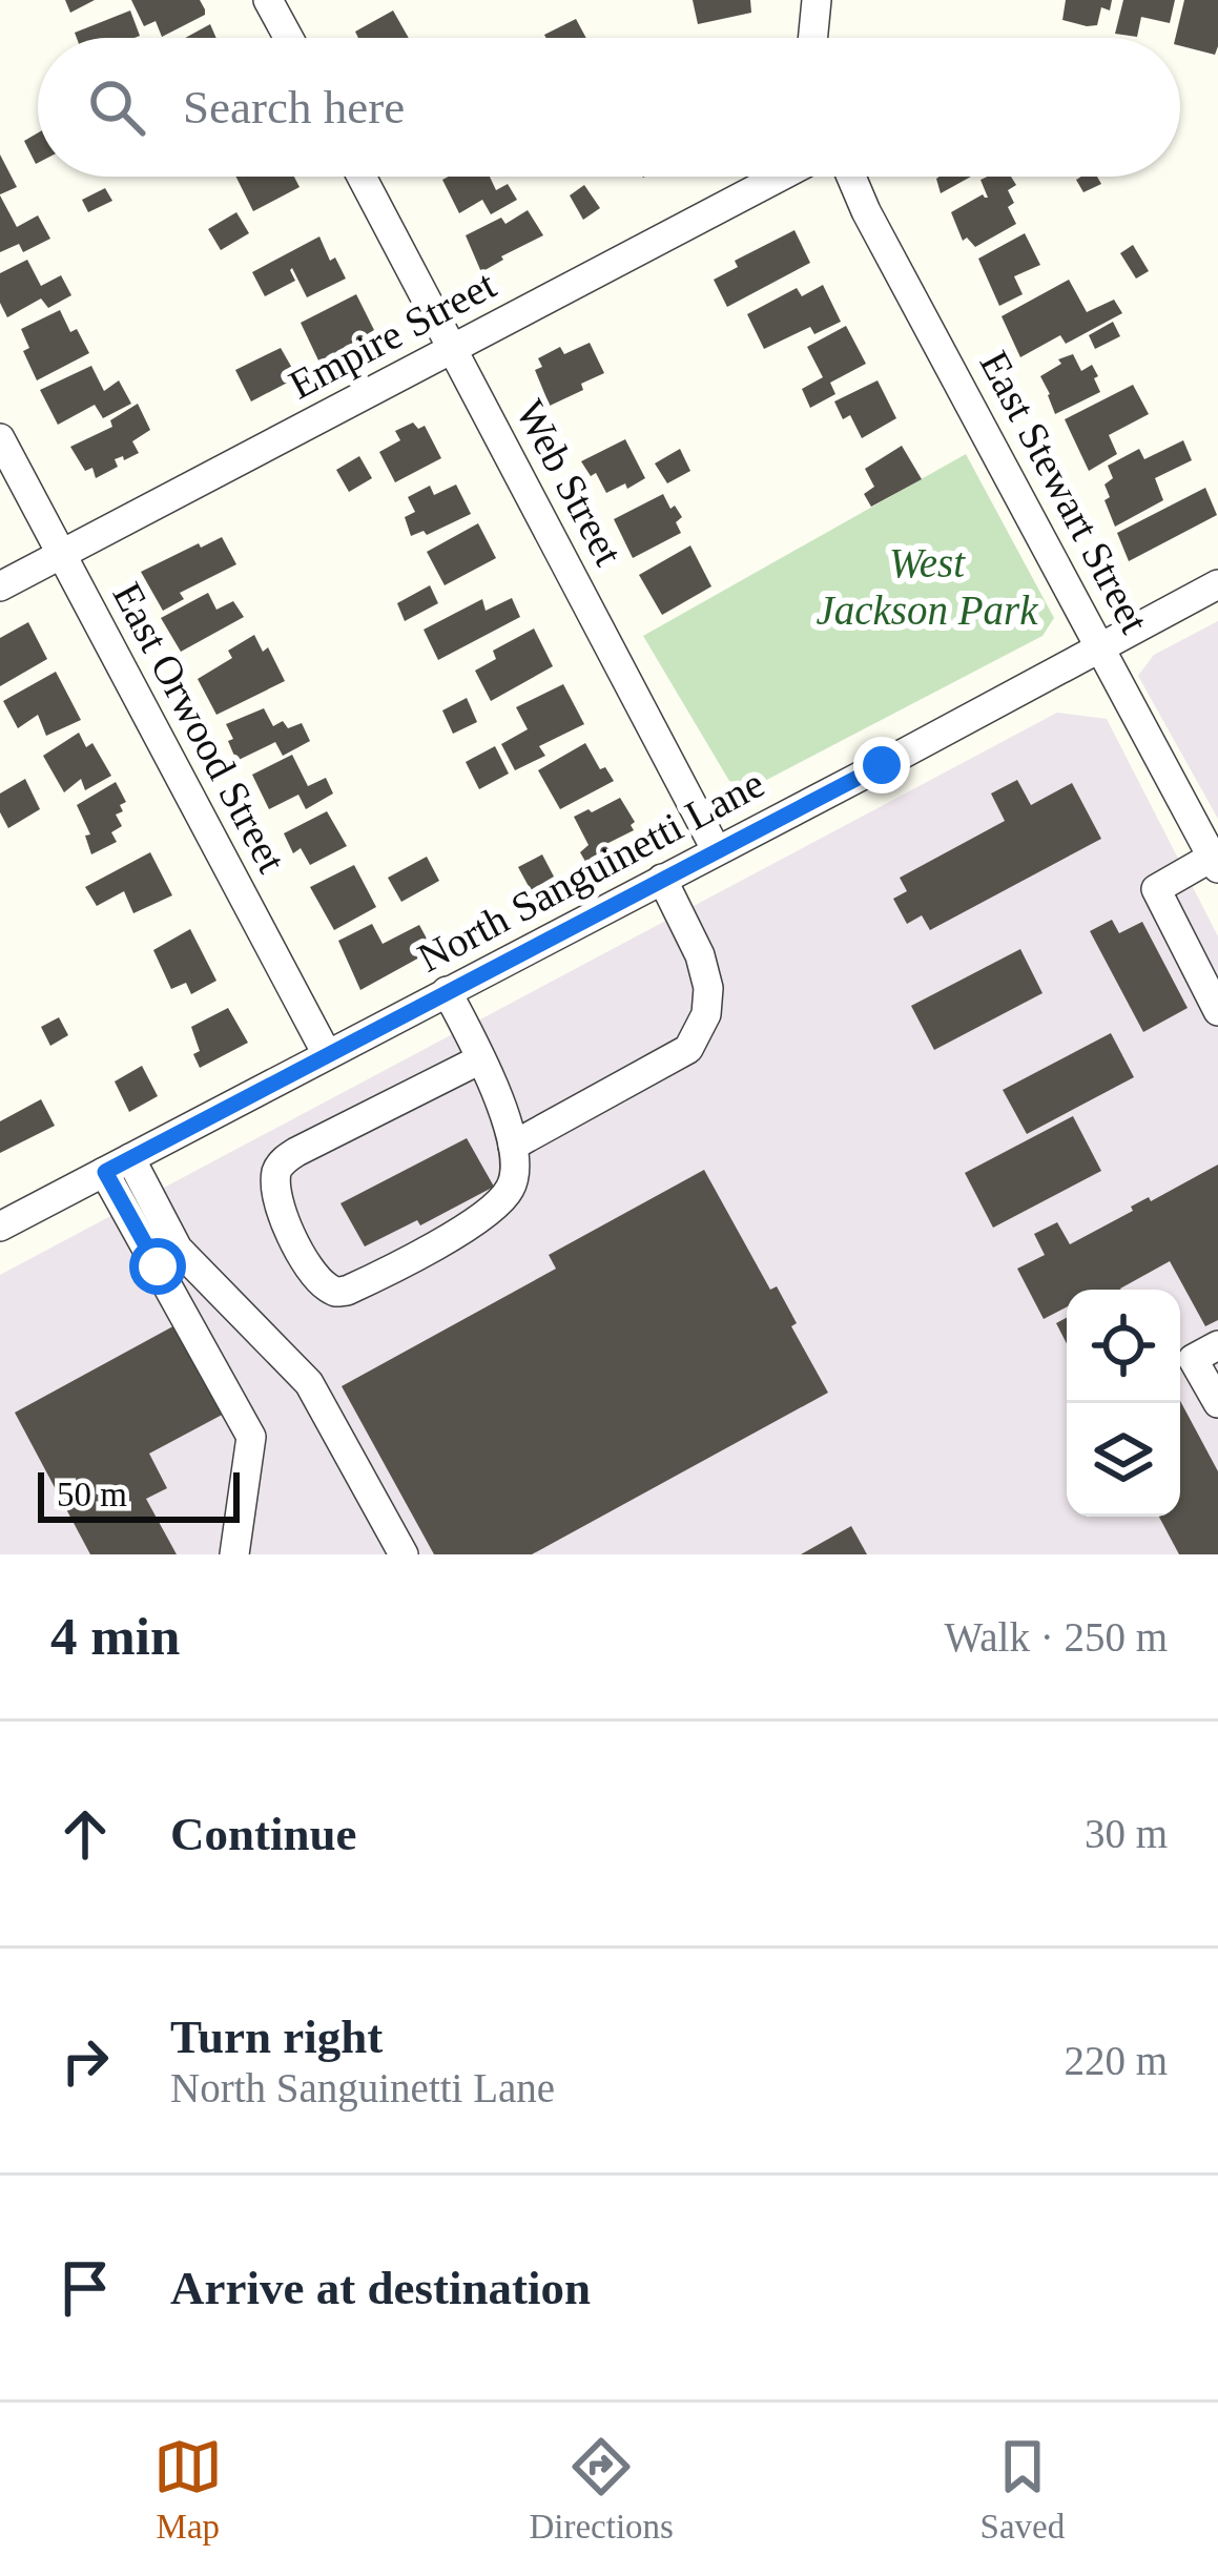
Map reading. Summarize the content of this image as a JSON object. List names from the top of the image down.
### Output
{
  "streets": {
    "street": [
      "Empire Street",
      "Web Street",
      "East Stewart Street",
      "East Orwood Street",
      "North Sanguinetti Lane"
    ]
  },
  "crossings": [
    ["Empire Street", "Web Street"],
    ["Empire Street", "East Orwood Street"],
    ["Web Street", "North Sanguinetti Lane"],
    ["East Stewart Street", "North Sanguinetti Lane"],
    ["East Orwood Street", "North Sanguinetti Lane"]
  ],
  "parks": ["West Jackson Park"],
  "scale_bar": "50 m",
  "page": {
    "search": "Search here",
    "scale": "50 m",
    "heading": ["4 min", "Walk · 250 m"],
    "list": [
      ["Continue", "30 m"],
      ["Turn right", "North Sanguinetti Lane", "220 m"],
      "Arrive at destination"
    ],
    "nav": ["Map", "Directions", "Saved"]
  }
}
